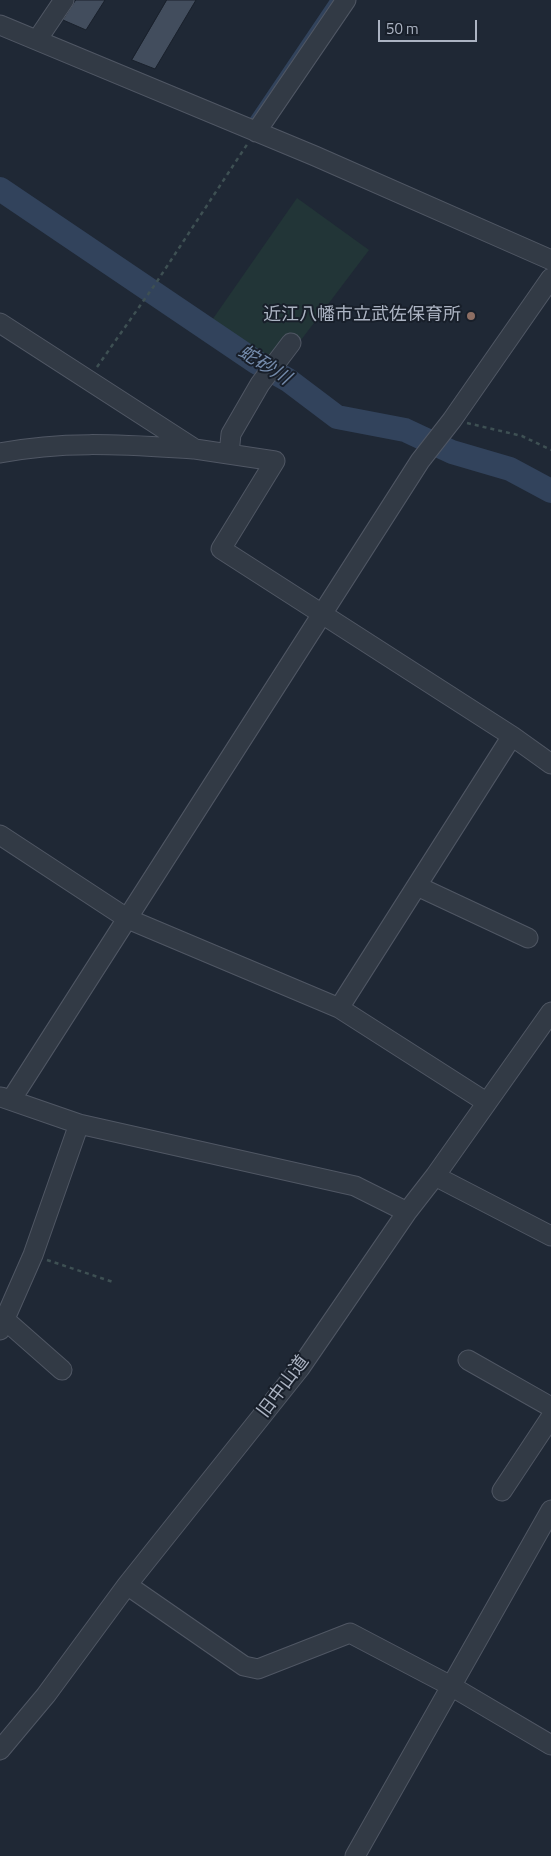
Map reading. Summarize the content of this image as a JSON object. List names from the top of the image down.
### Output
{
  "streets": {
    "street": ["旧中山道"]
  },
  "water": ["蛇砂川"],
  "places": ["近江八幡市立武佐保育所"],
  "scale_bar": "50 m"
}
